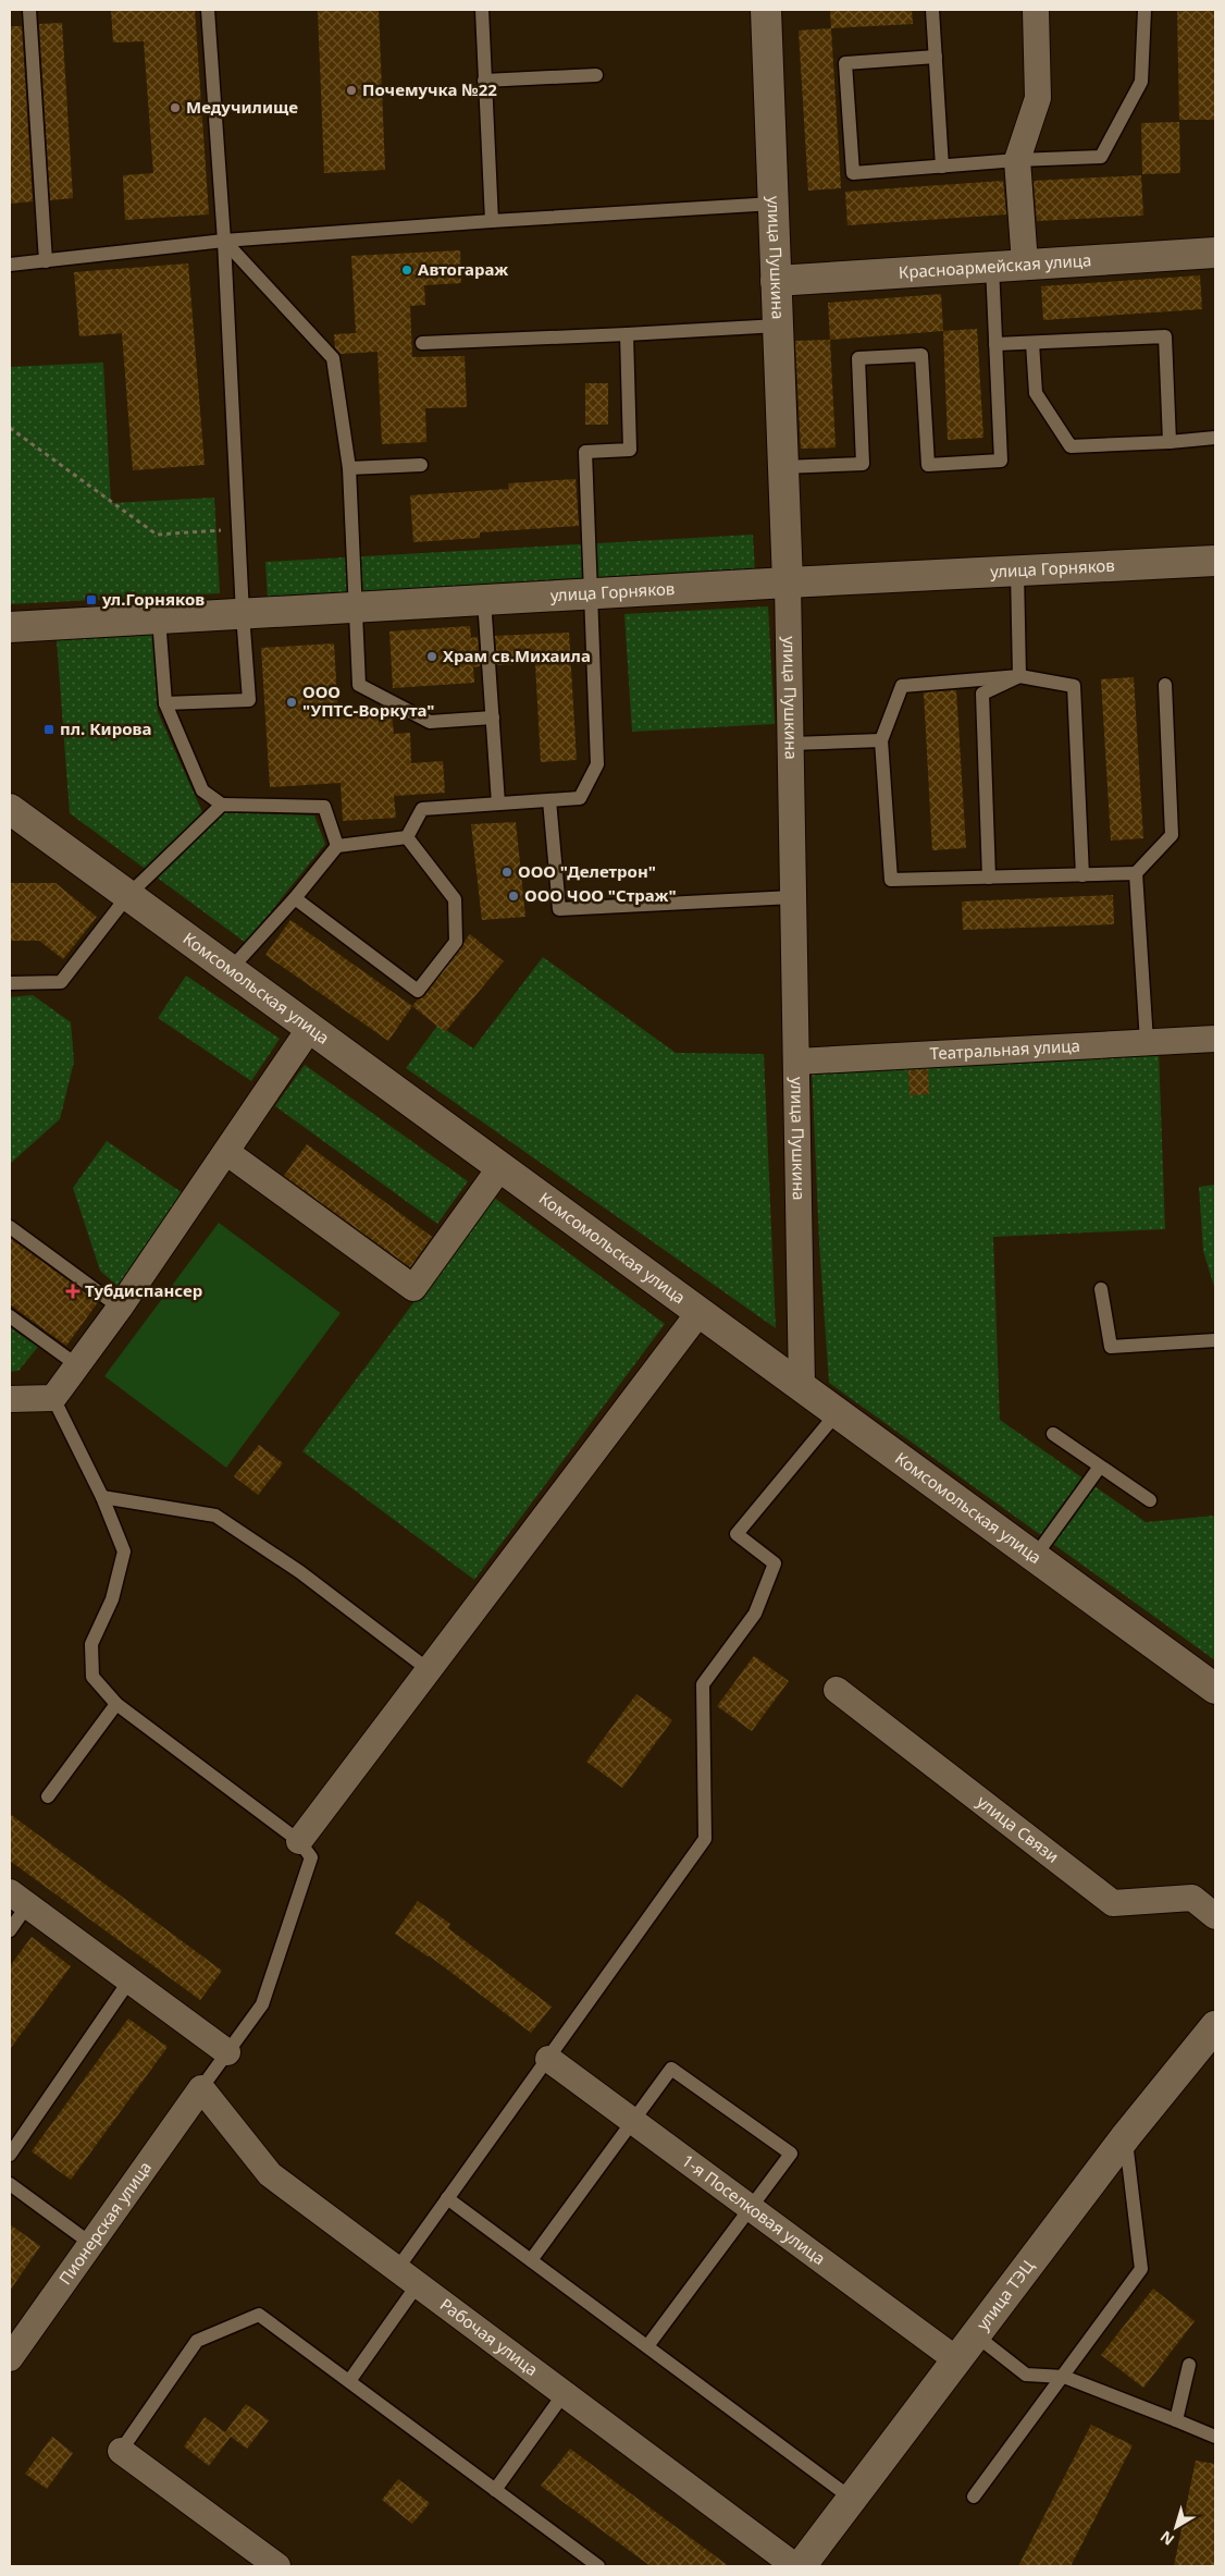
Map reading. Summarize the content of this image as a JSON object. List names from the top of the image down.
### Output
{
  "streets": {
    "street": [
      "улица Пушкина",
      "Красноармейская улица",
      "улица Горняков",
      "Комсомольская улица",
      "Театральная улица",
      "улица Связи",
      "1-я Поселковая улица",
      "Пионерская улица",
      "улица ТЭЦ",
      "Рабочая улица"
    ]
  },
  "crossings": [
    ["улица Пушкина", "Красноармейская улица"],
    ["улица Пушкина", "улица Горняков"],
    ["улица Пушкина", "Комсомольская улица"],
    ["улица Пушкина", "Театральная улица"],
    ["1-я Поселковая улица", "улица ТЭЦ"],
    ["Пионерская улица", "Рабочая улица"]
  ],
  "places": {
    "other": [
      "Почемучка №22",
      "Медучилище",
      "Автогараж",
      "Храм св.Михаила",
      "ООО \"УПТС-Воркута\"",
      "ООО \"Делетрон\"",
      "ООО ЧОО \"Страж\""
    ],
    "transit": ["ул.Горняков", "пл. Кирова"],
    "health": ["Тубдиспансер"]
  },
  "north": "bottom left"
}
